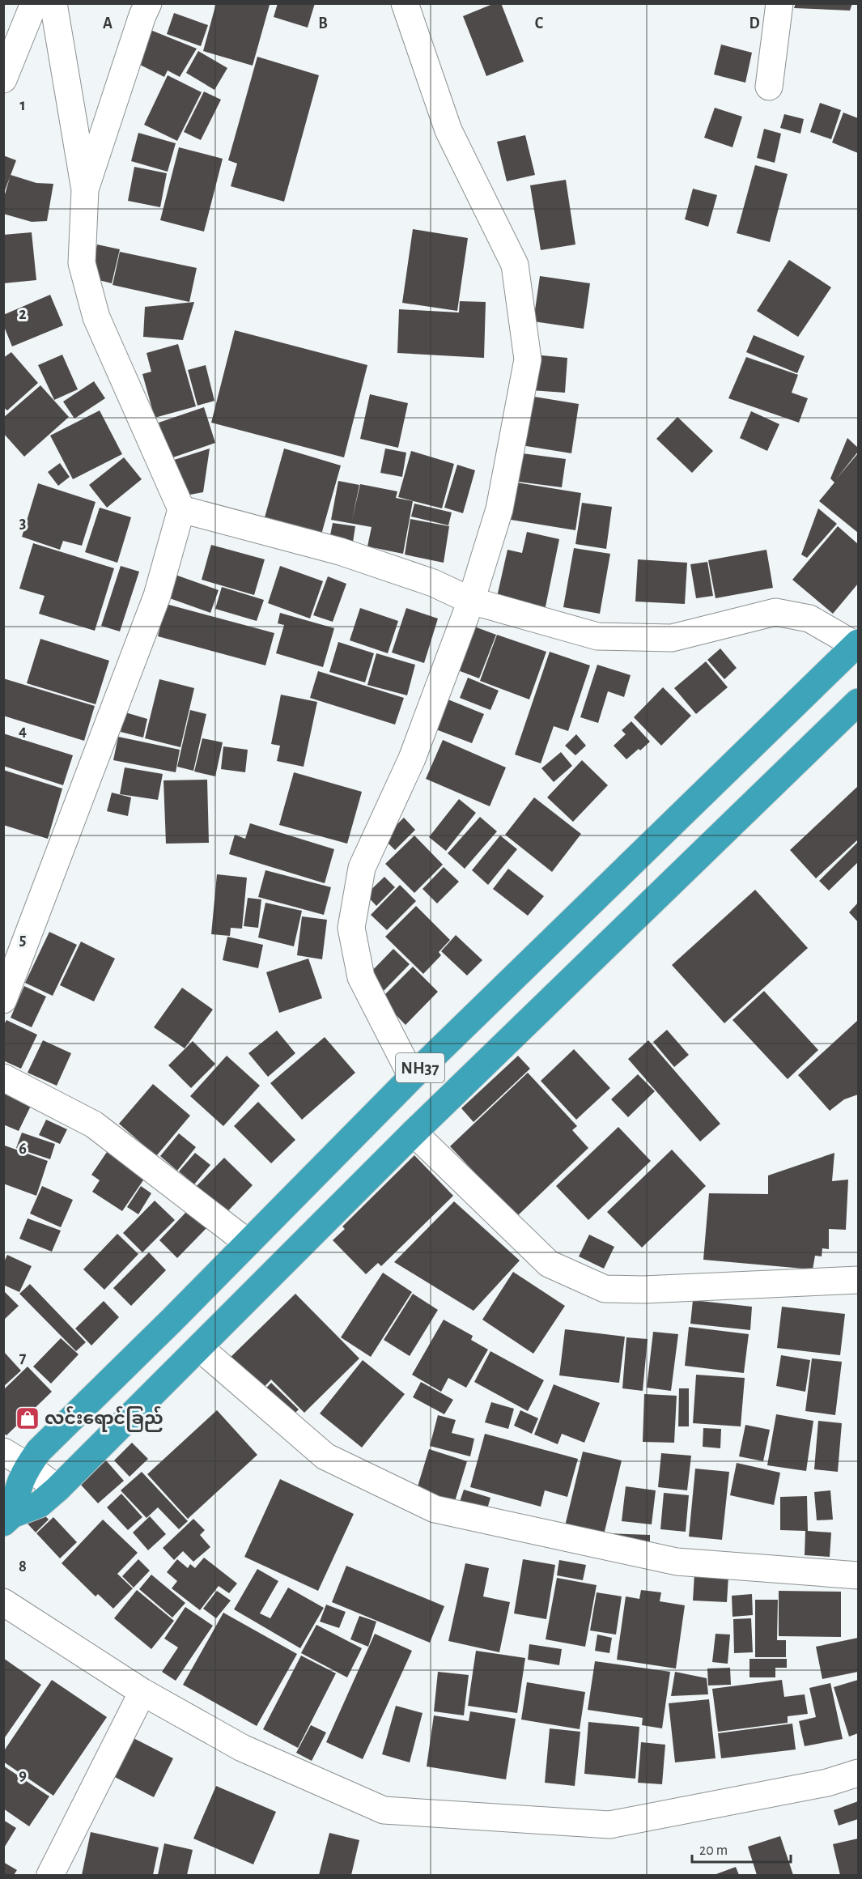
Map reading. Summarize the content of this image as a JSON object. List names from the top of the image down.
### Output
{
  "streets": {
    "highway": ["NH37"]
  },
  "places": {
    "shop": ["လင်းရောင်ခြည်"]
  },
  "scale_bar": "20 m",
  "grid": {
    "columns": [
      "A",
      "B",
      "C",
      "D"
    ],
    "rows": [
      "1",
      "2",
      "3",
      "4",
      "5",
      "6",
      "7",
      "8",
      "9"
    ]
  }
}
